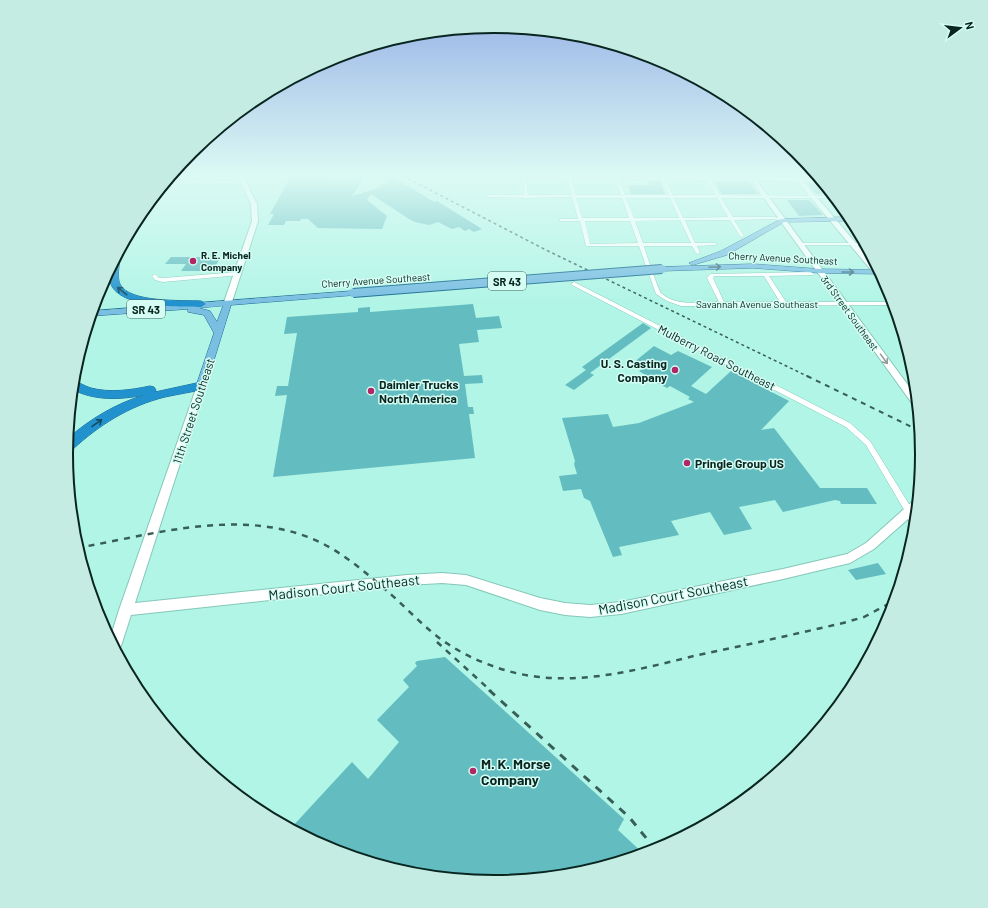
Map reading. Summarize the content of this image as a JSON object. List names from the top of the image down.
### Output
{
  "streets": {
    "main road": ["Cherry Avenue Southeast", "SR 43", "11th Street Southeast"],
    "street": [
      "Savannah Avenue Southeast",
      "3rd Street Southeast",
      "Mulberry Road Southeast",
      "Madison Court Southeast"
    ]
  },
  "crossings": [
    ["Cherry Avenue Southeast", "SR 43"],
    ["Cherry Avenue Southeast", "Savannah Avenue Southeast"],
    ["Cherry Avenue Southeast", "3rd Street Southeast"],
    ["Cherry Avenue Southeast", "11th Street Southeast"],
    ["SR 43", "3rd Street Southeast"],
    ["Savannah Avenue Southeast", "3rd Street Southeast"],
    ["11th Street Southeast", "Madison Court Southeast"]
  ],
  "one_way": ["3rd Street Southeast"],
  "places": [
    "R. E. Michel Company",
    "U. S. Casting Company",
    "Daimler Trucks North America",
    "Pringle Group US",
    "M. K. Morse Company"
  ],
  "north": "right"
}
